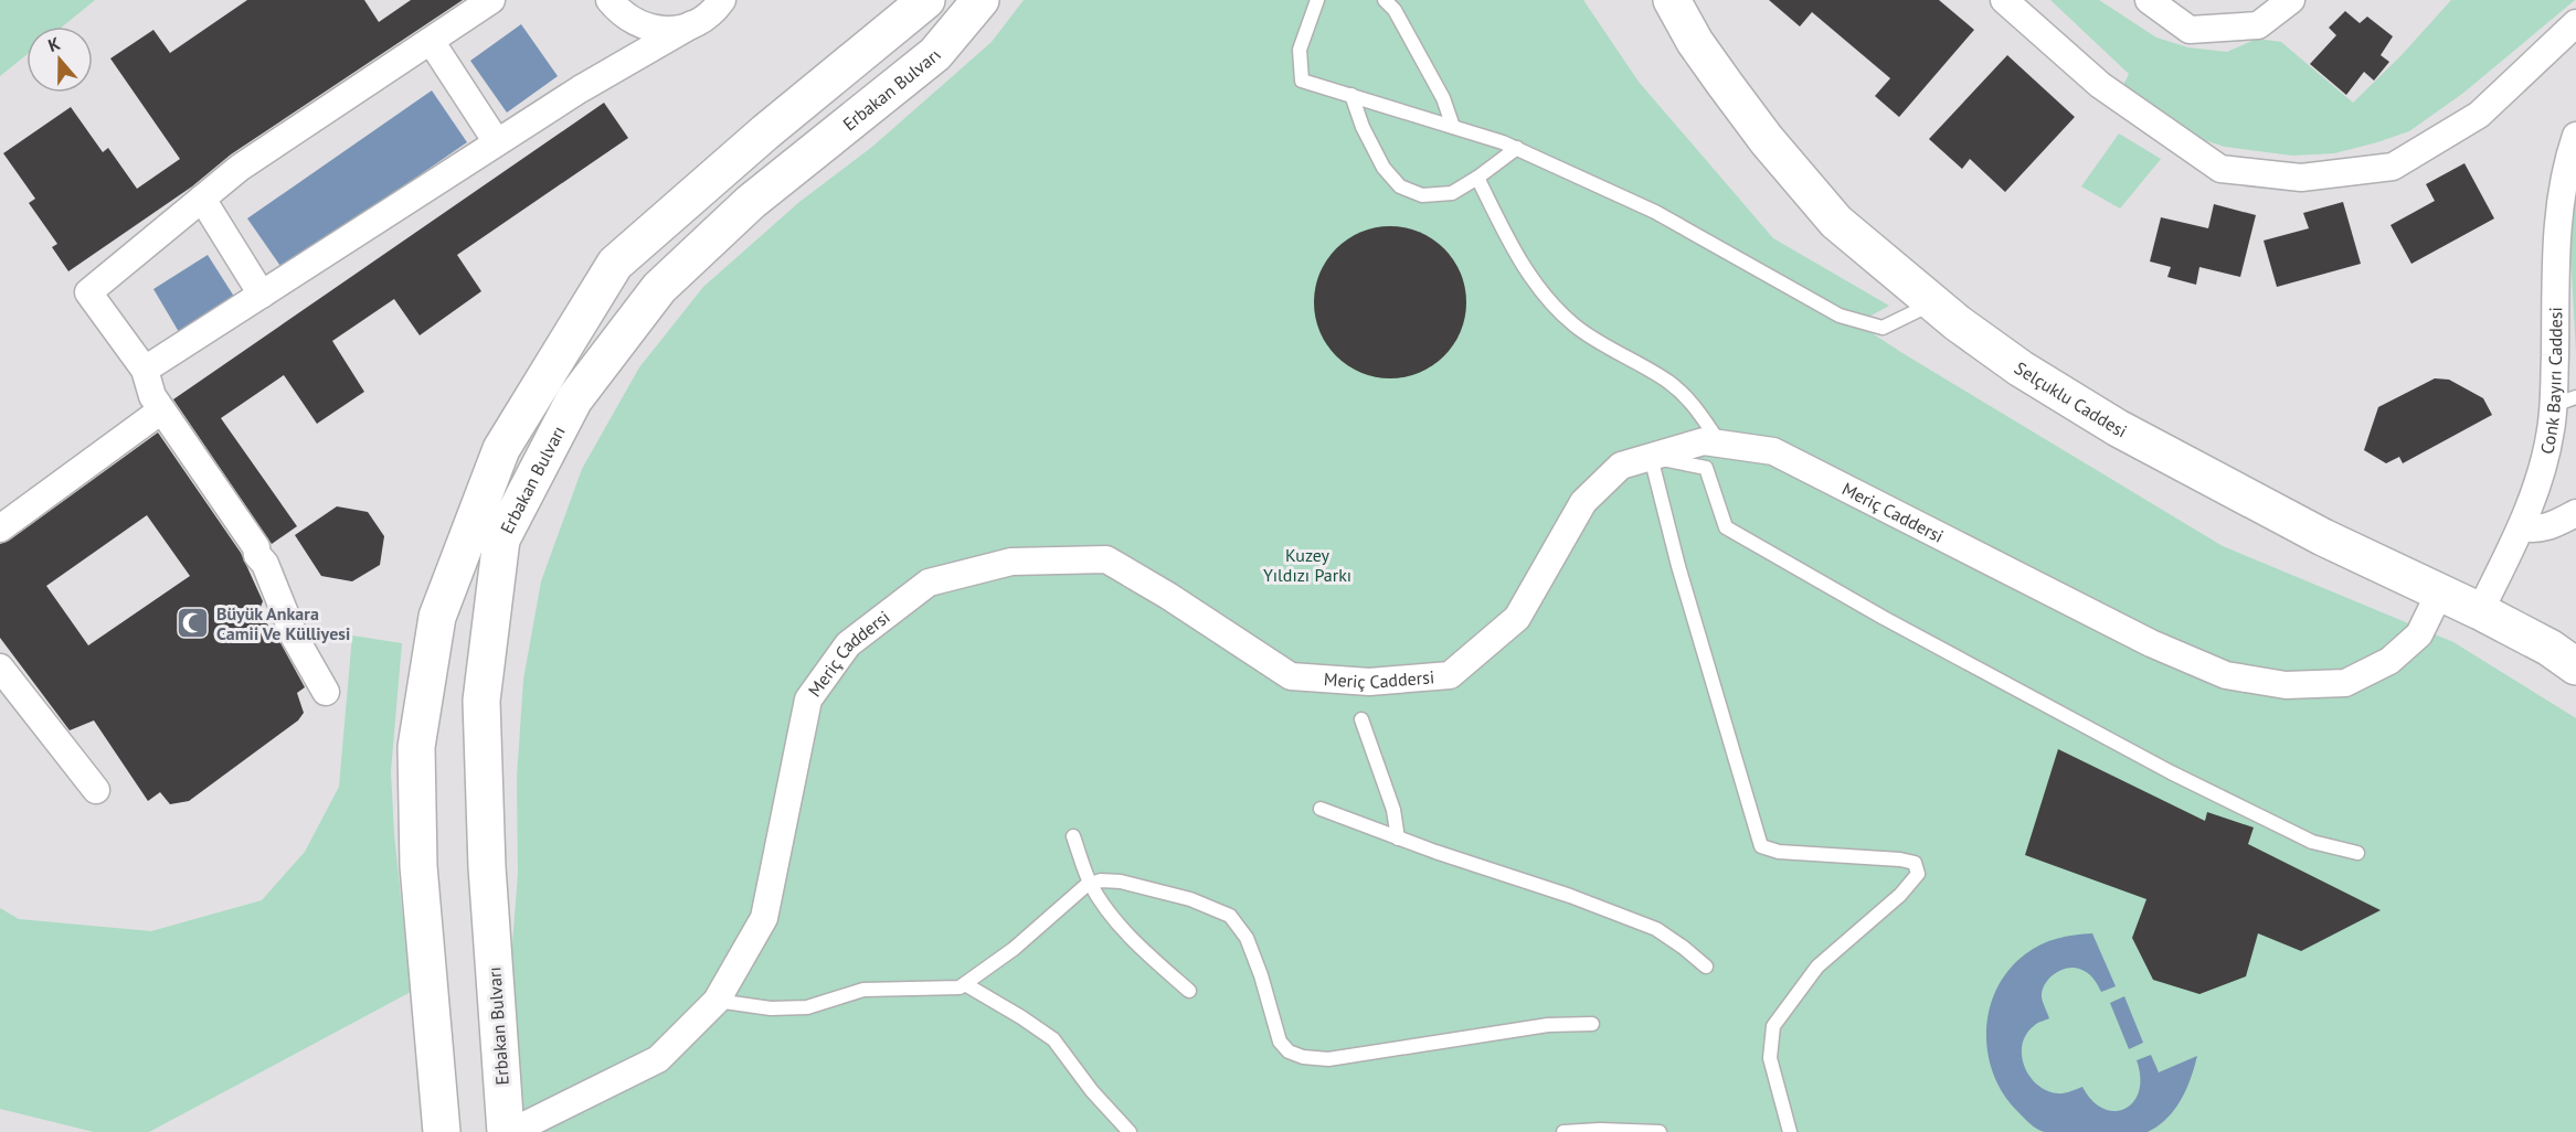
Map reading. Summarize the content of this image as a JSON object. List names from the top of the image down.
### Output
{
  "streets": {
    "main road": ["Erbakan Bulvarı", "Selçuklu Caddesi"],
    "street": ["Conk Bayırı Caddesi", "Meriç Caddersi"]
  },
  "crossings": [
    ["Conk Bayırı Caddesi", "Selçuklu Caddesi"],
    ["Selçuklu Caddesi", "Meriç Caddersi"]
  ],
  "parks": ["Kuzey Yıldızı Parkı"],
  "places": {
    "mosque": ["Büyük Ankara Camii Ve Külliyesi"]
  },
  "north": "top"
}
